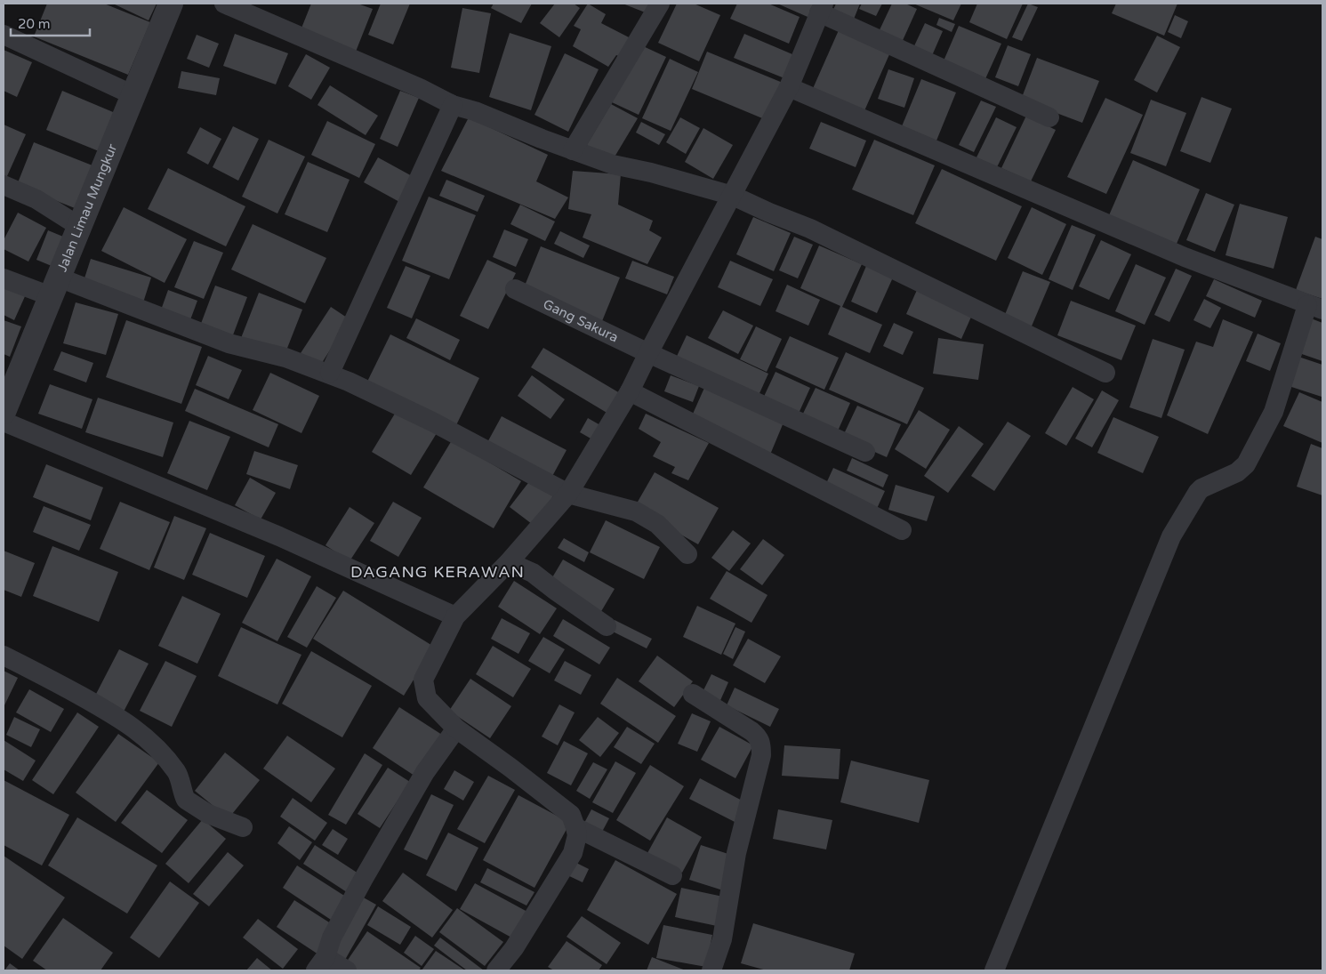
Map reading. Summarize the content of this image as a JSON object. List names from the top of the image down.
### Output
{
  "streets": {
    "street": ["Jalan Limau Mungkur", "Gang Sakura"]
  },
  "districts": ["DAGANG KERAWAN"],
  "scale_bar": "20 m"
}
